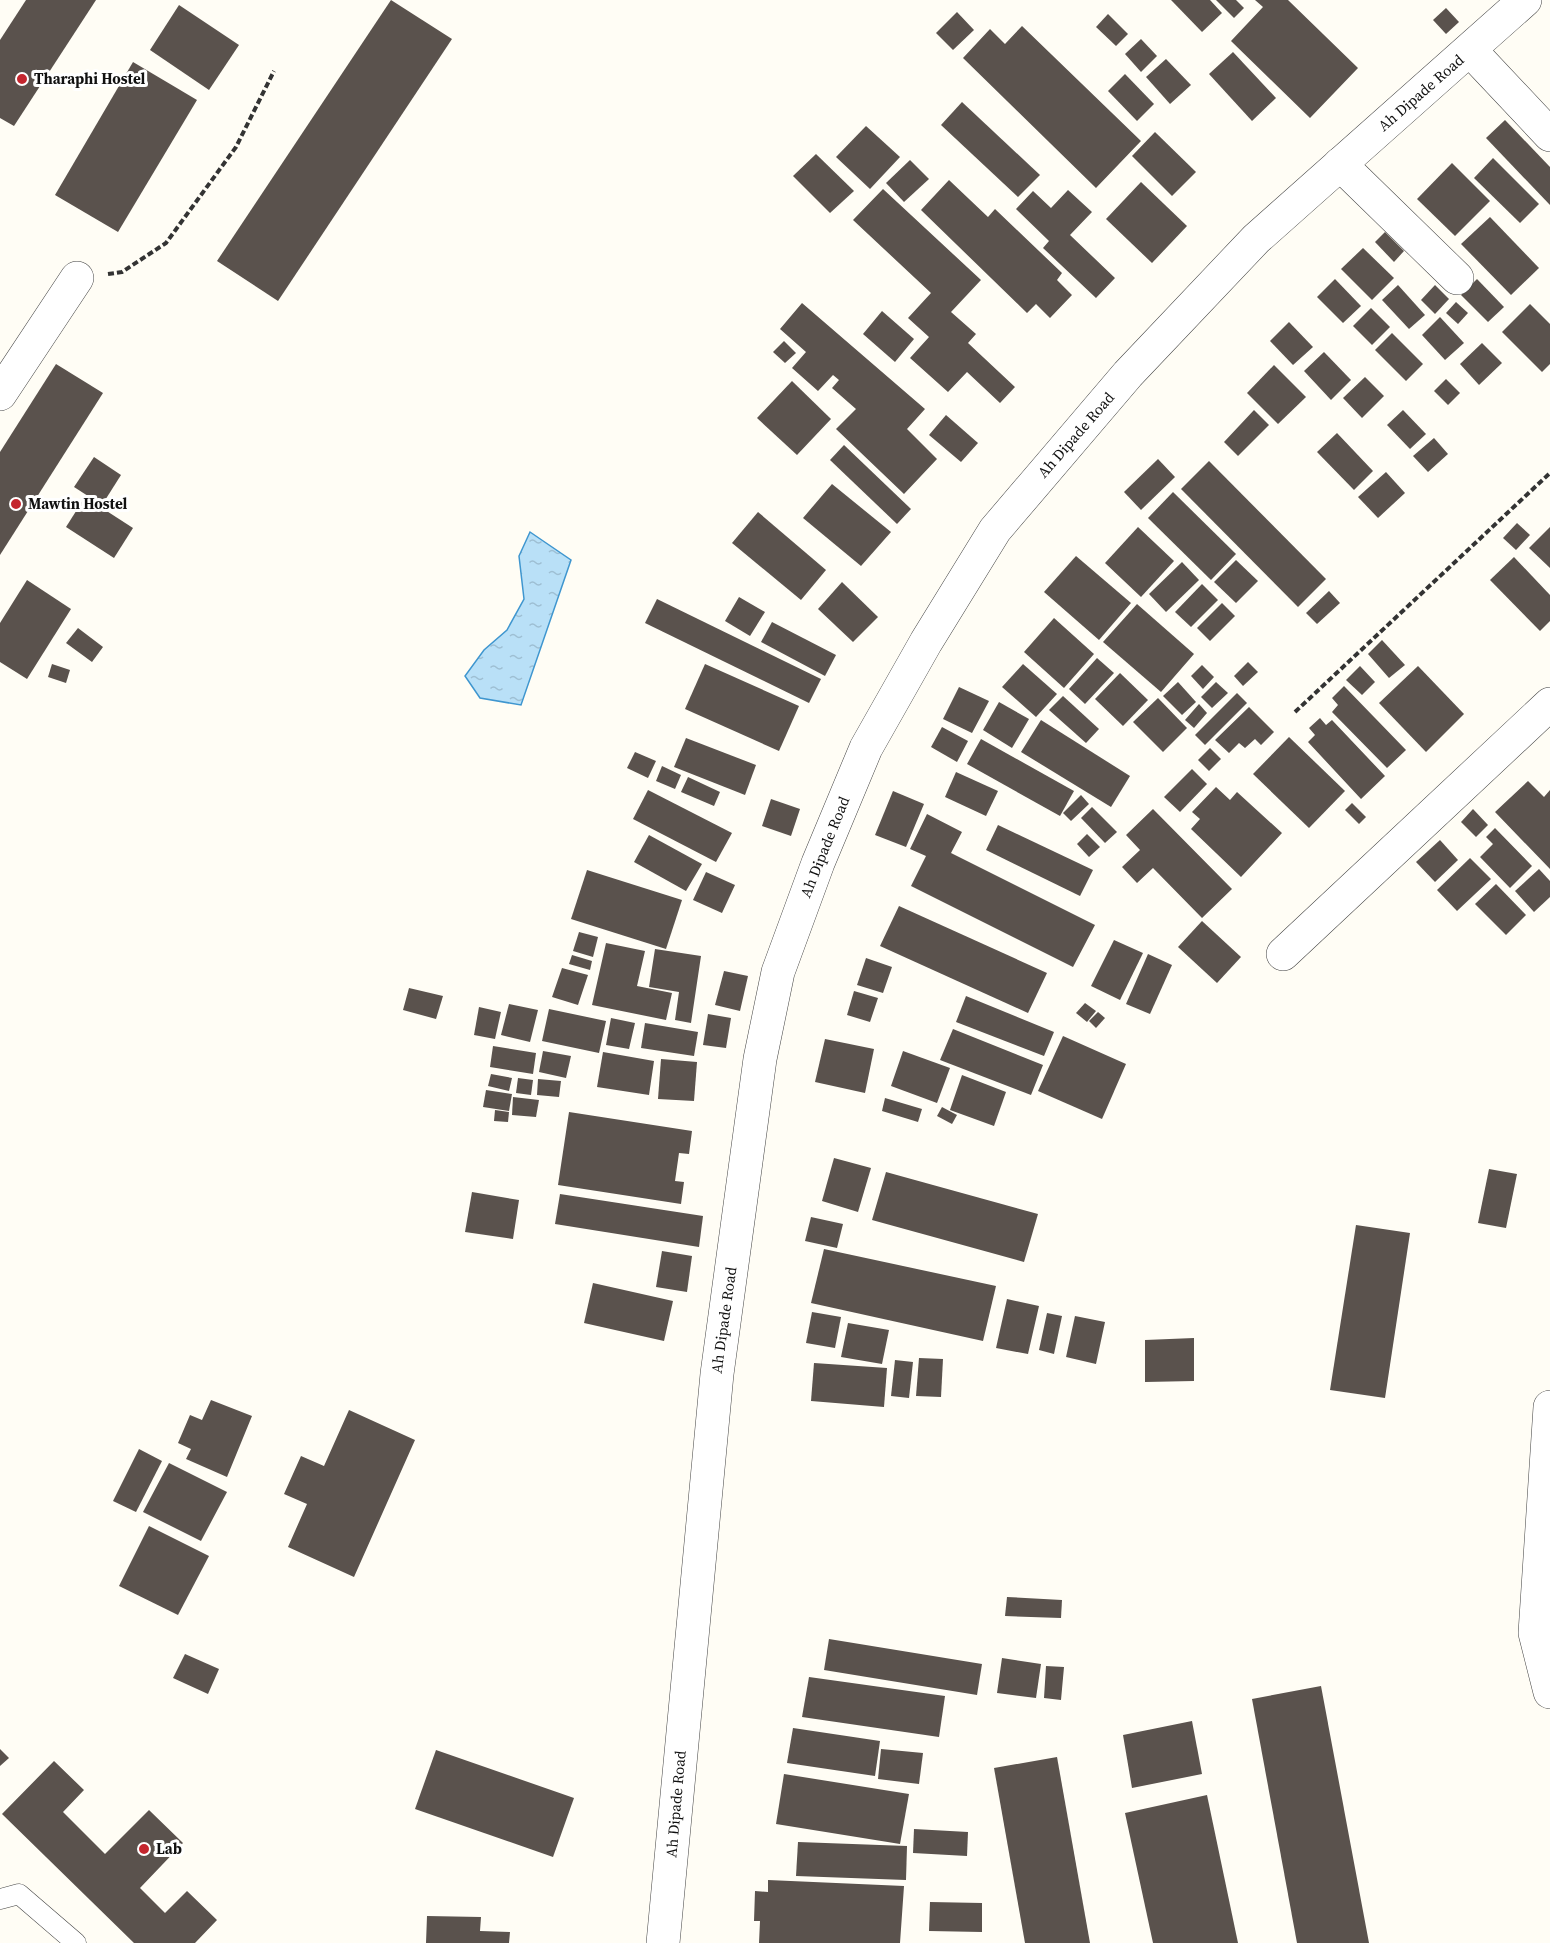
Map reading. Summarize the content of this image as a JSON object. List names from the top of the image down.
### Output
{
  "streets": {
    "street": ["Ah Dipade Road"]
  },
  "places": ["Tharaphi Hostel", "Mawtin Hostel", "Lab"]
}
